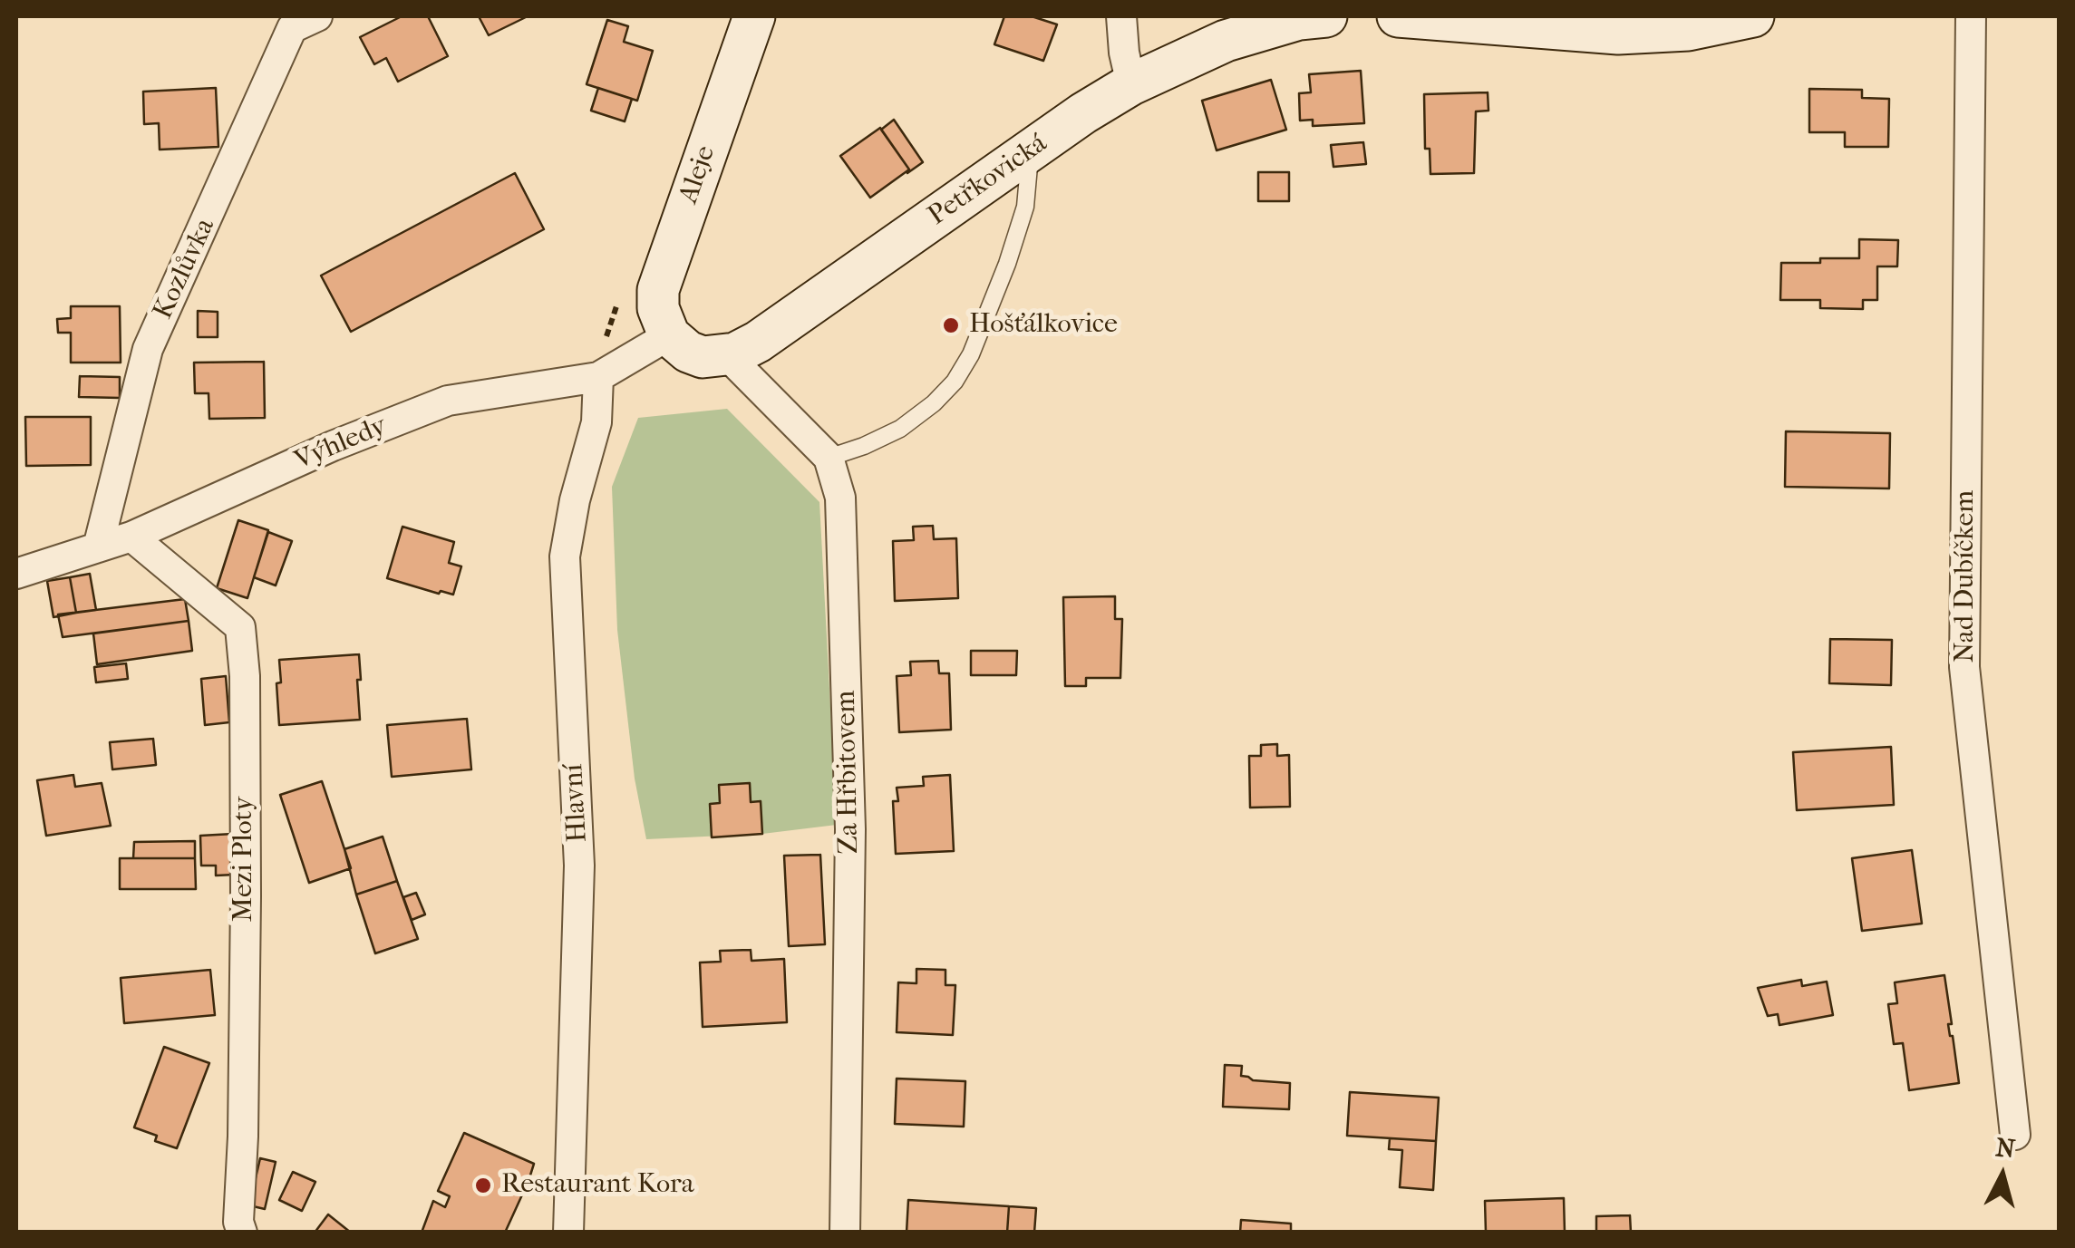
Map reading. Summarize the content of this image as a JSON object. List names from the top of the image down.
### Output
{
  "streets": {
    "street": [
      "Aleje",
      "Petřkovická",
      "Kozlůvka",
      "Výhledy",
      "Nad Dubíčkem",
      "Za Hřbitovem",
      "Hlavní",
      "Mezi Ploty"
    ]
  },
  "crossings": [
    ["Aleje", "Výhledy"],
    ["Petřkovická", "Za Hřbitovem"],
    ["Kozlůvka", "Výhledy"],
    ["Výhledy", "Hlavní"],
    ["Výhledy", "Mezi Ploty"]
  ],
  "places": ["Hošťálkovice", "Restaurant Kora"],
  "north": "top"
}
